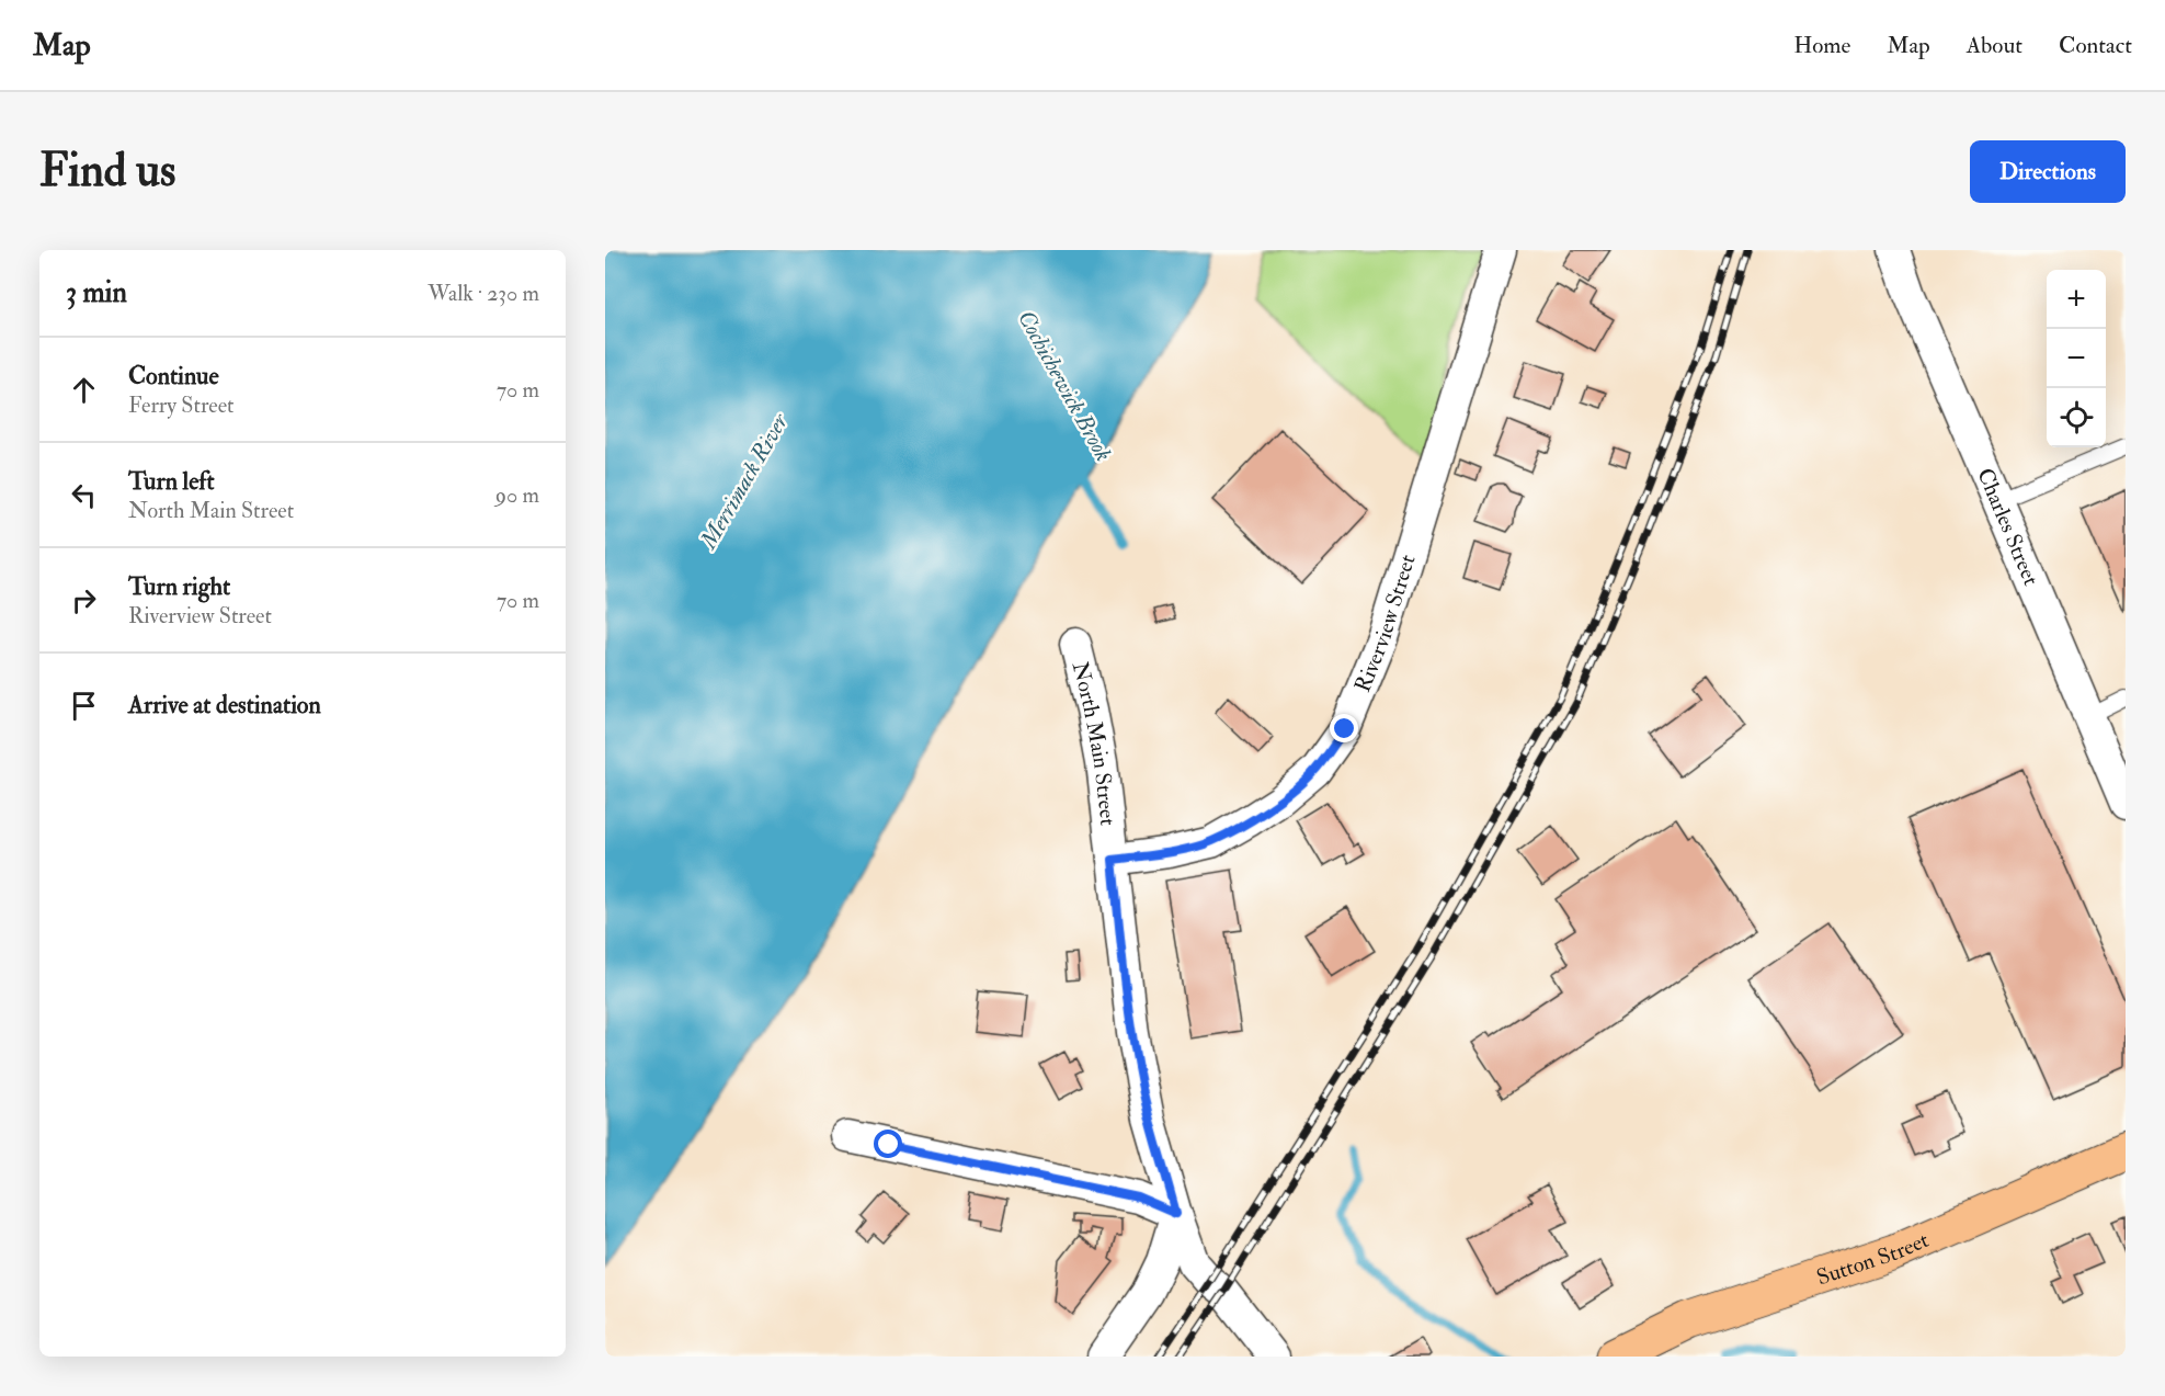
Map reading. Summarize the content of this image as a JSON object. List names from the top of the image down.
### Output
{
  "streets": {
    "highway": ["Sutton Street"],
    "street": ["Charles Street", "Riverview Street", "North Main Street"]
  },
  "crossings": [
    ["Riverview Street", "North Main Street"]
  ],
  "water": ["Cochichewick Brook", "Merrimack River"],
  "page": {
    "header": "Map",
    "nav": [
      "Home",
      "Map",
      "About",
      "Contact"
    ],
    "buttons": "Directions",
    "title": "Find us",
    "heading": ["3 min", "Walk · 230 m"],
    "map_buttons": ["+", "−"],
    "list": [
      ["Continue", "Ferry Street", "70 m"],
      ["Turn left", "North Main Street", "90 m"],
      ["Turn right", "Riverview Street", "70 m"],
      "Arrive at destination"
    ]
  }
}
